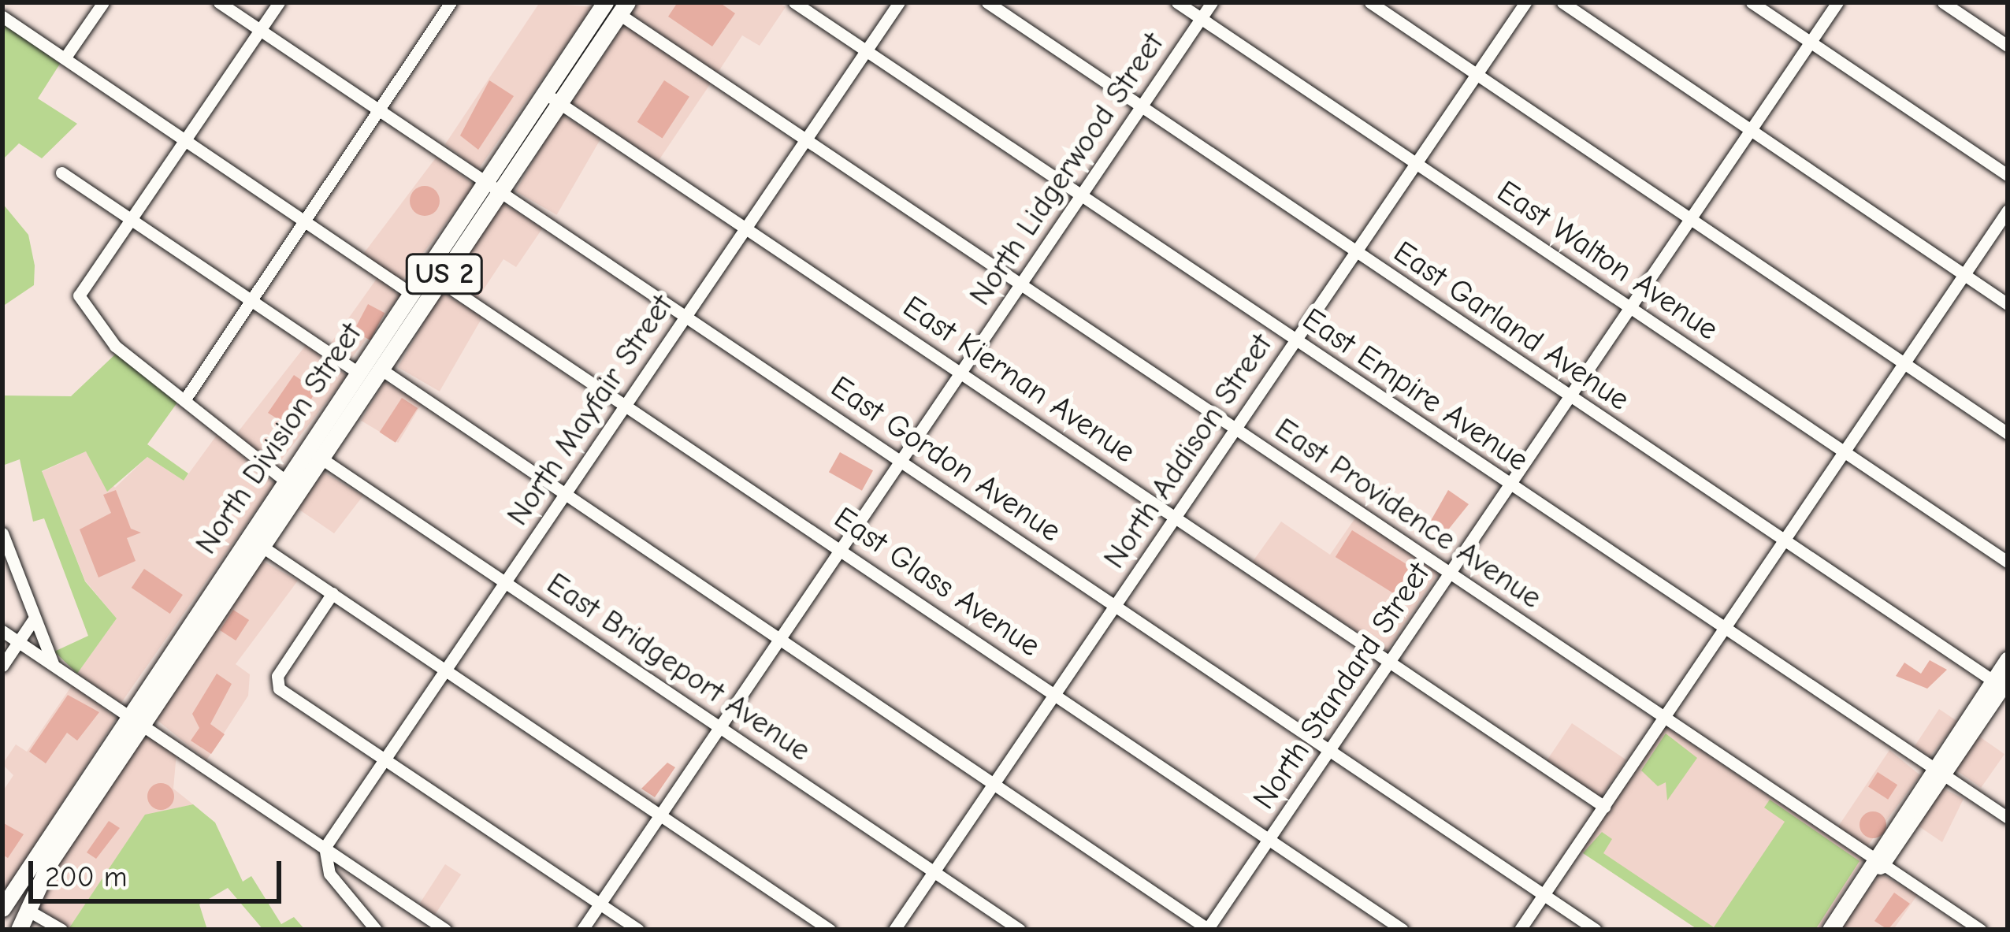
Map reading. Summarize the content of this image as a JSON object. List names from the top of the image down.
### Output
{
  "streets": {
    "main road": ["US 2", "North Division Street"],
    "street": [
      "North Lidgerwood Street",
      "East Walton Avenue",
      "East Garland Avenue",
      "East Kiernan Avenue",
      "East Empire Avenue",
      "North Mayfair Street",
      "North Addison Street",
      "East Gordon Avenue",
      "East Providence Avenue",
      "East Glass Avenue",
      "East Bridgeport Avenue",
      "North Standard Street"
    ]
  },
  "crossings": [
    ["North Lidgerwood Street", "East Walton Avenue"],
    ["North Lidgerwood Street", "East Garland Avenue"],
    ["North Lidgerwood Street", "East Kiernan Avenue"],
    ["North Lidgerwood Street", "East Empire Avenue"],
    ["North Lidgerwood Street", "East Gordon Avenue"],
    ["North Lidgerwood Street", "East Providence Avenue"],
    ["North Lidgerwood Street", "East Glass Avenue"],
    ["North Lidgerwood Street", "East Bridgeport Avenue"],
    ["East Walton Avenue", "North Addison Street"],
    ["East Walton Avenue", "North Standard Street"],
    ["US 2", "North Division Street"],
    ["East Garland Avenue", "North Addison Street"],
    ["East Garland Avenue", "North Standard Street"],
    ["East Kiernan Avenue", "North Mayfair Street"],
    ["East Kiernan Avenue", "North Division Street"],
    ["East Kiernan Avenue", "North Addison Street"],
    ["East Kiernan Avenue", "North Standard Street"],
    ["East Empire Avenue", "North Mayfair Street"],
    ["East Empire Avenue", "North Addison Street"],
    ["East Empire Avenue", "North Standard Street"],
    ["North Mayfair Street", "East Gordon Avenue"],
    ["North Mayfair Street", "East Providence Avenue"],
    ["North Mayfair Street", "East Glass Avenue"],
    ["North Mayfair Street", "East Bridgeport Avenue"],
    ["North Division Street", "East Gordon Avenue"],
    ["North Division Street", "East Providence Avenue"],
    ["North Division Street", "East Glass Avenue"],
    ["North Division Street", "East Bridgeport Avenue"],
    ["North Addison Street", "East Gordon Avenue"],
    ["North Addison Street", "East Providence Avenue"],
    ["North Addison Street", "East Glass Avenue"],
    ["North Addison Street", "East Bridgeport Avenue"],
    ["East Gordon Avenue", "North Standard Street"],
    ["East Providence Avenue", "North Standard Street"],
    ["East Glass Avenue", "North Standard Street"]
  ],
  "scale_bar": "200 m"
}
